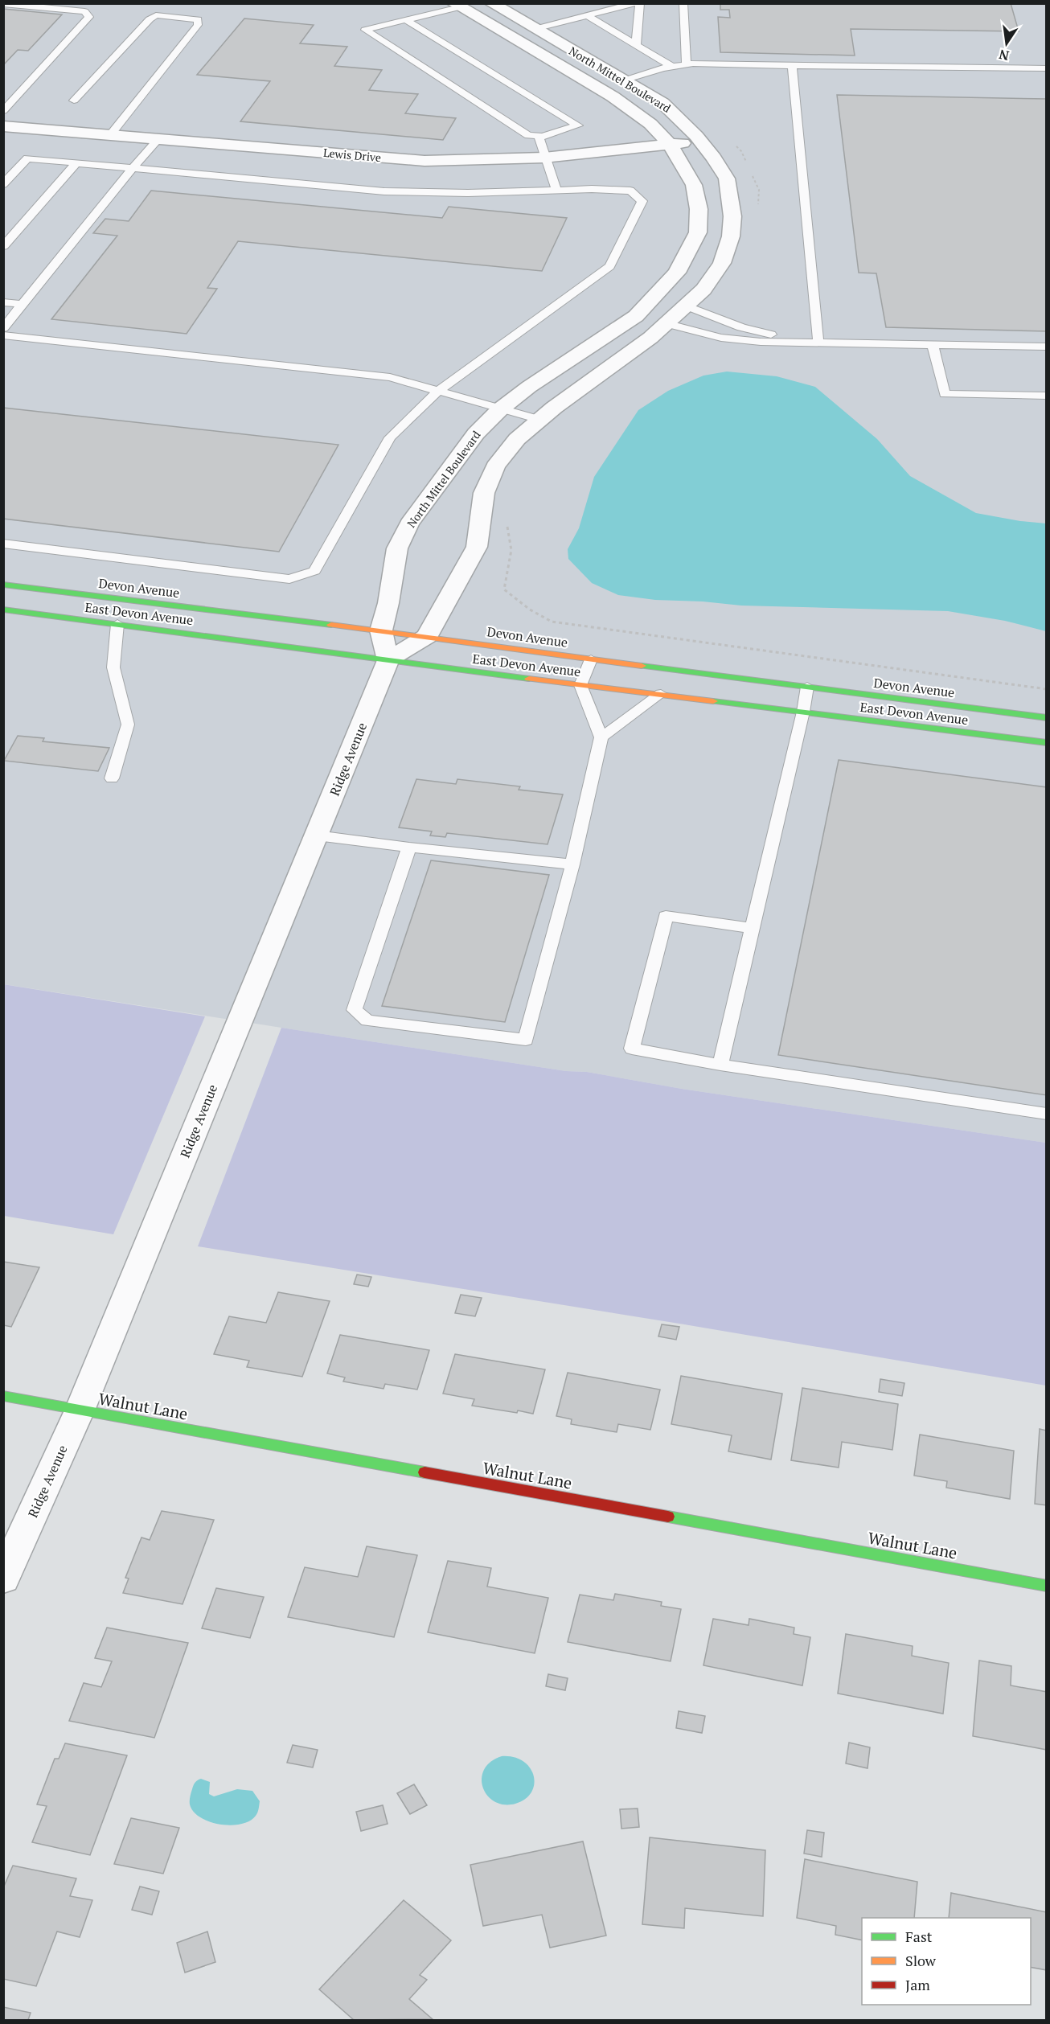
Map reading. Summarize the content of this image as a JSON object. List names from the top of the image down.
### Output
{
  "streets": {
    "main road": ["Devon Avenue", "East Devon Avenue", "Walnut Lane"],
    "street": ["North Mittel Boulevard", "Lewis Drive", "Ridge Avenue"]
  },
  "crossings": [
    ["North Mittel Boulevard", "Lewis Drive"],
    ["North Mittel Boulevard", "Devon Avenue"],
    ["North Mittel Boulevard", "East Devon Avenue"],
    ["North Mittel Boulevard", "Ridge Avenue"],
    ["East Devon Avenue", "Ridge Avenue"],
    ["Ridge Avenue", "Walnut Lane"]
  ],
  "legend": ["Fast", "Slow", "Jam"],
  "north": "bottom"
}
